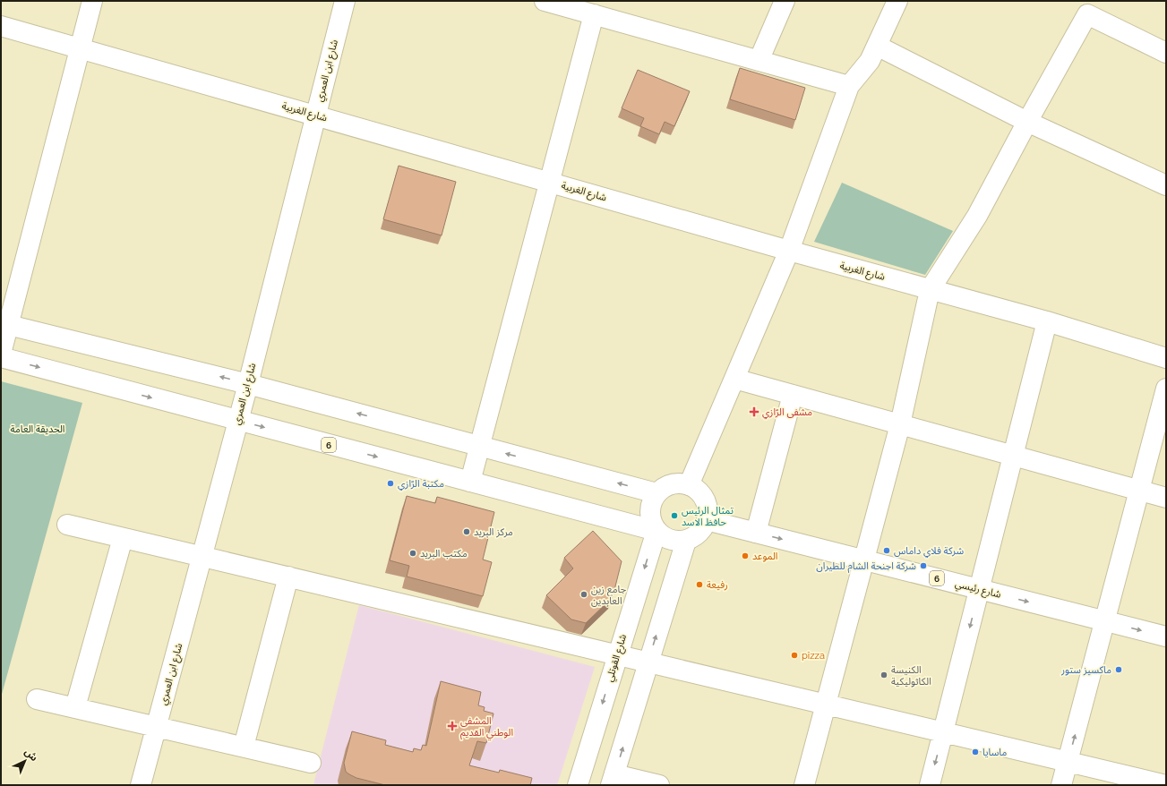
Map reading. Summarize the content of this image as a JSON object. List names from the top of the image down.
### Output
{
  "streets": {
    "main road": [
      "شارع ابن العمري",
      "شارع الغربية",
      "6",
      "شارع رئيسي",
      "شارع القوتلي"
    ]
  },
  "crossings": [
    ["شارع ابن العمري", "شارع الغربية"],
    ["شارع ابن العمري", "6"],
    ["6", "شارع رئيسي"],
    ["6", "شارع القوتلي"],
    ["شارع رئيسي", "شارع القوتلي"]
  ],
  "parks": ["الحديقة العامة"],
  "places": {
    "health": ["مشفى الرّازي", "المشفى الوطني القديم"],
    "other": [
      "مكتبة الرّازي",
      "تمثال الرئيس حافظ الاسد",
      "مركز البريد",
      "شركة فلاي داماس",
      "مكتب البريد",
      "الموعد",
      "شركة اجنحة الشام للطيران",
      "رفيعة",
      "جامع زين العابدين",
      "pîzza",
      "ماكسيز ستور",
      "الكنيسة الكاثوليكية",
      "ماسايا"
    ]
  },
  "north": "top right"
}
